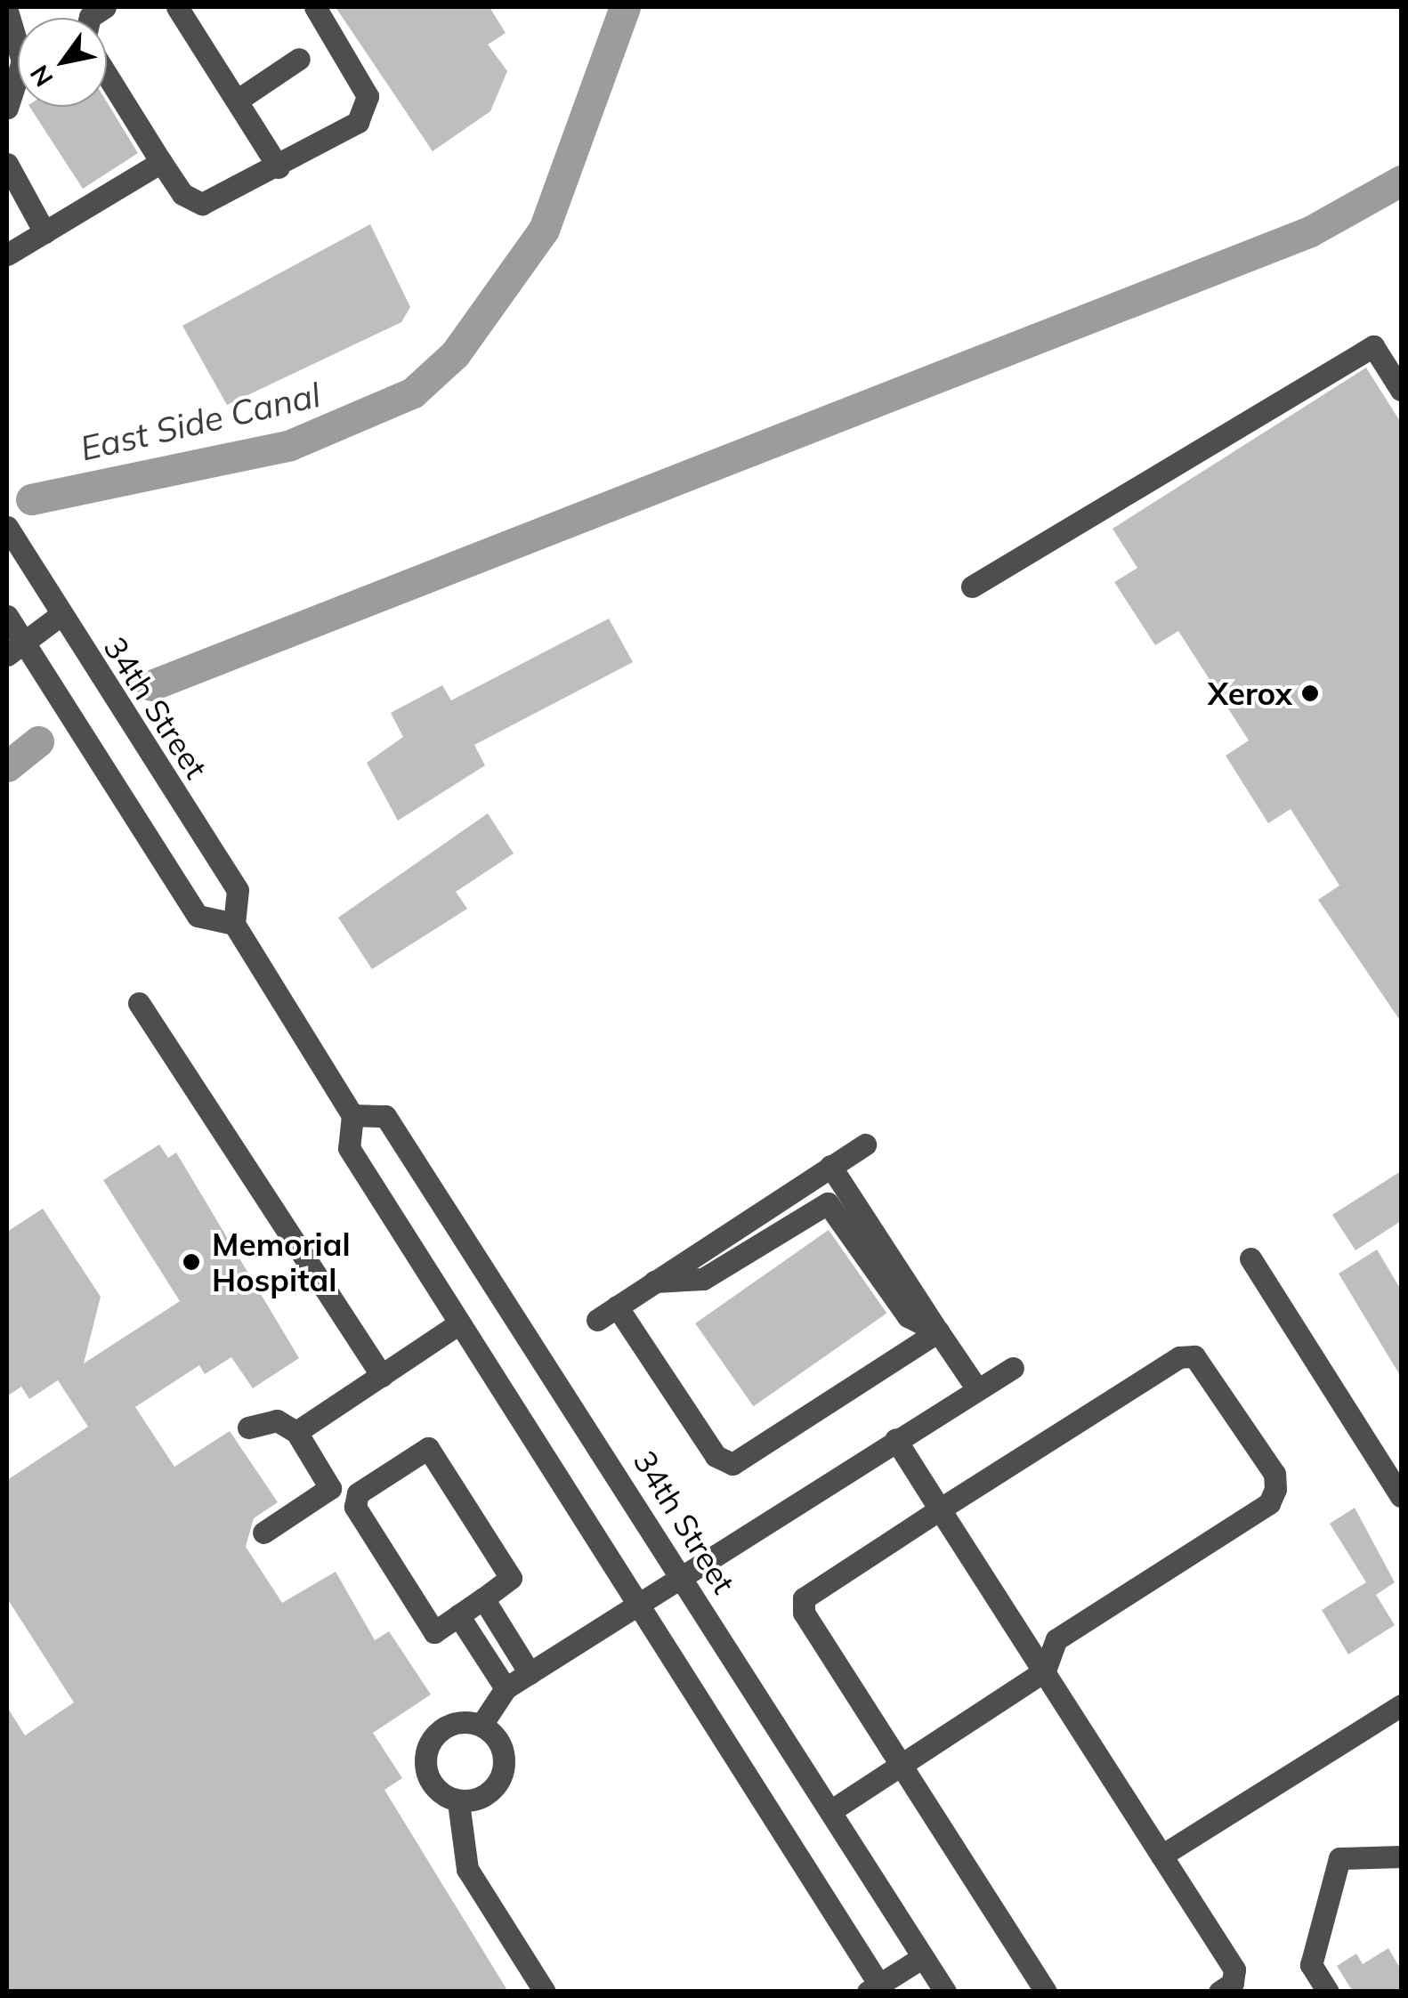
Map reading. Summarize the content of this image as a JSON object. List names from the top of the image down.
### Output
{
  "streets": {
    "street": ["34th Street"]
  },
  "water": ["East Side Canal"],
  "places": ["Xerox", "Memorial Hospital"],
  "north": "bottom left"
}
